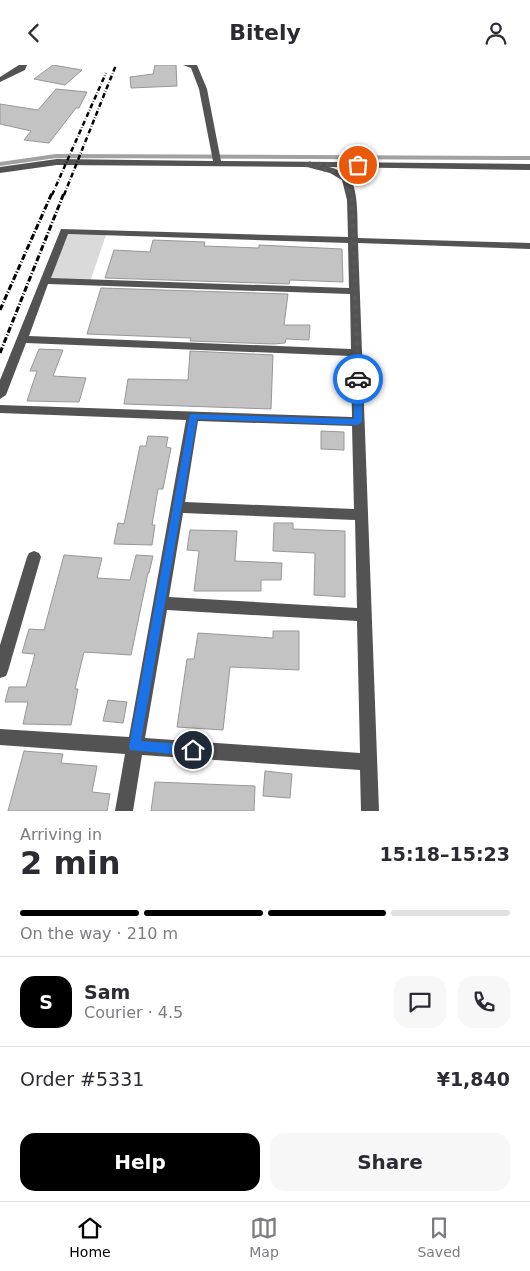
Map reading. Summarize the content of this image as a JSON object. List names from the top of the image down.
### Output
{
  "page": {
    "header": "Bitely",
    "heading": ["2 min", "Arriving in", "15:18–15:23"],
    "panel": [
      "Sam",
      "Courier · 4.5",
      "Order #5331",
      "¥1,840"
    ],
    "bar": "On the way · 210 m",
    "round": "S",
    "buttons": ["Help", "Share"],
    "tabs": ["Home", "Map", "Saved"]
  }
}
